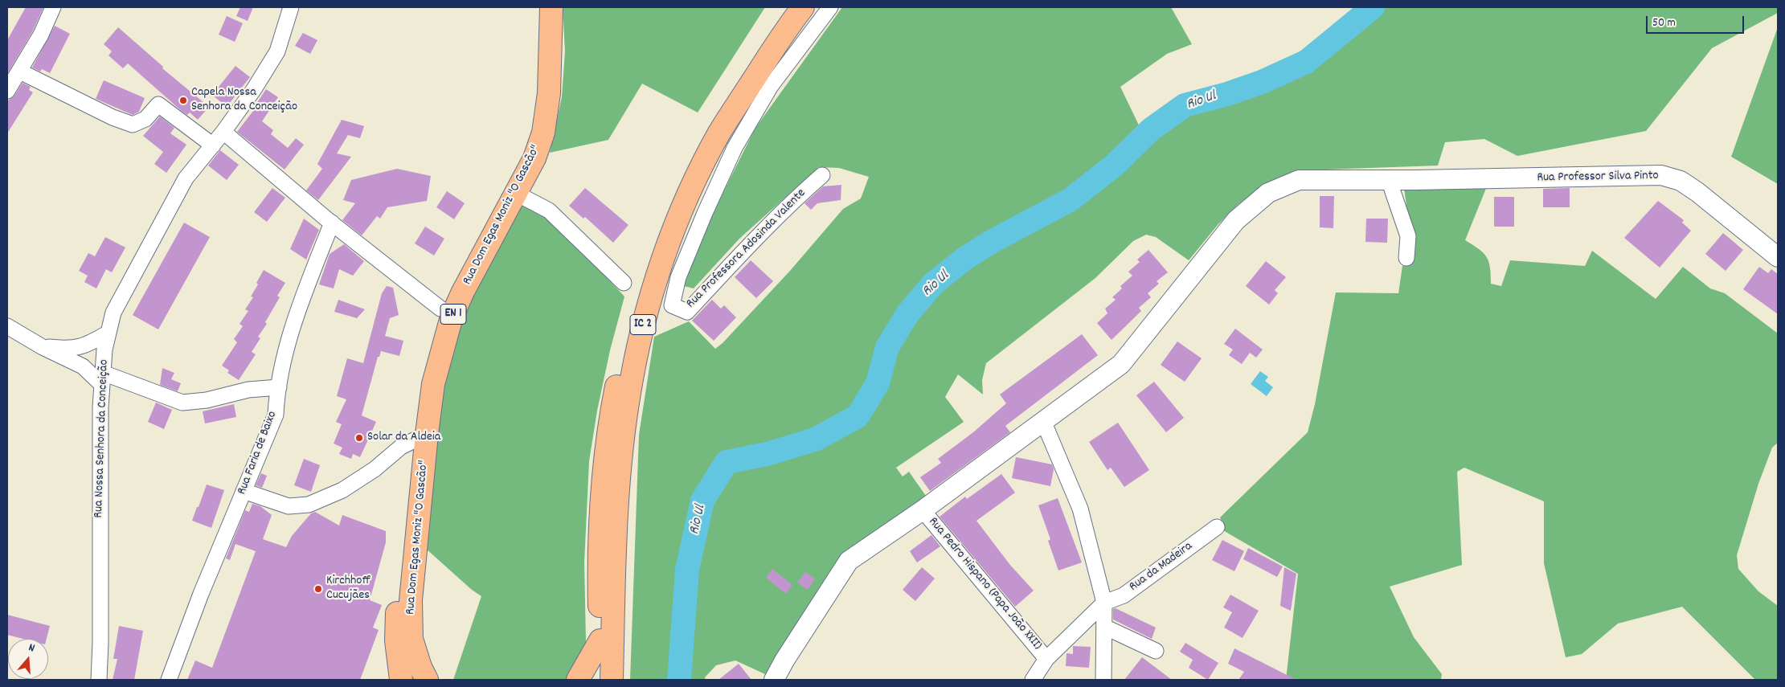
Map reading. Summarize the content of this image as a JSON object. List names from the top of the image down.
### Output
{
  "streets": {
    "main road": ["Rua Dom Egas Moniz \"O Gascão\"", "EN 1", "IC 2"],
    "street": [
      "Rua Professor Silva Pinto",
      "Rua Professora Adosinda Valente",
      "Rua Nossa Senhora da Conceição",
      "Rua Faria de Baixo",
      "Rua da Madeira",
      "Rua Pedro Hispano (Papa João XXII)"
    ]
  },
  "crossings": [
    ["Rua Professor Silva Pinto", "Rua Pedro Hispano (Papa João XXII)"]
  ],
  "water": ["Rio Ul"],
  "places": ["Capela Nossa Senhora da Conceição", "Solar da Aldeia", "Kirchhoff Cucujães"],
  "scale_bar": "50 m",
  "north": "top"
}
